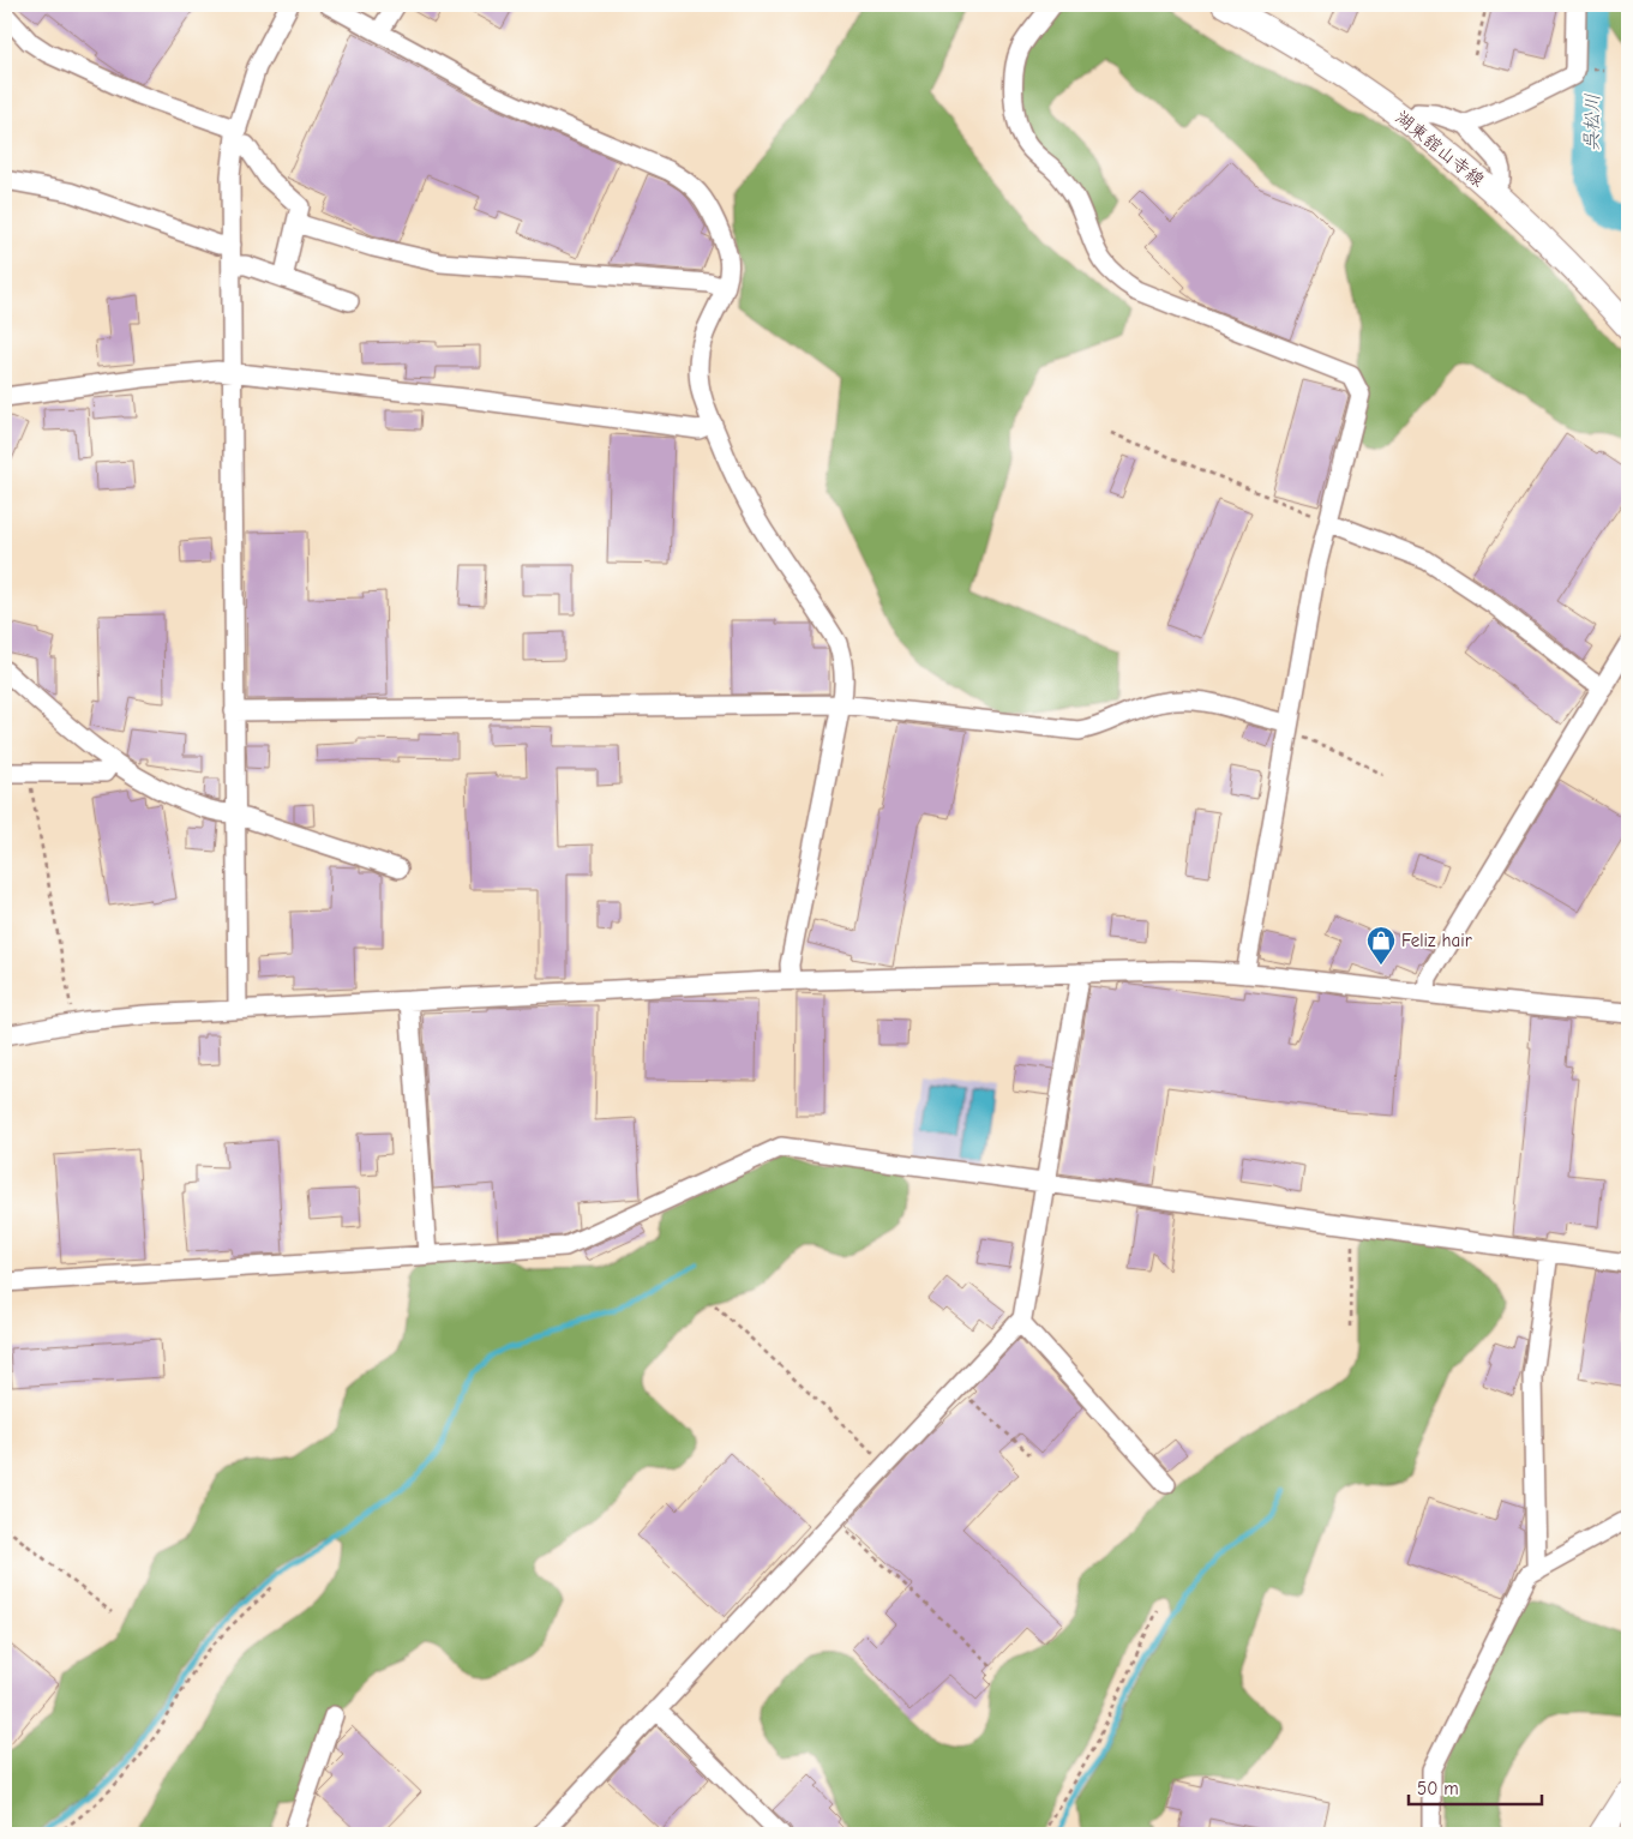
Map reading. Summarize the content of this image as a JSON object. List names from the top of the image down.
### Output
{
  "streets": {
    "main road": ["湖東舘山寺線"]
  },
  "water": ["呉松川"],
  "places": {
    "shop": ["Feliz hair"]
  },
  "scale_bar": "50 m"
}
